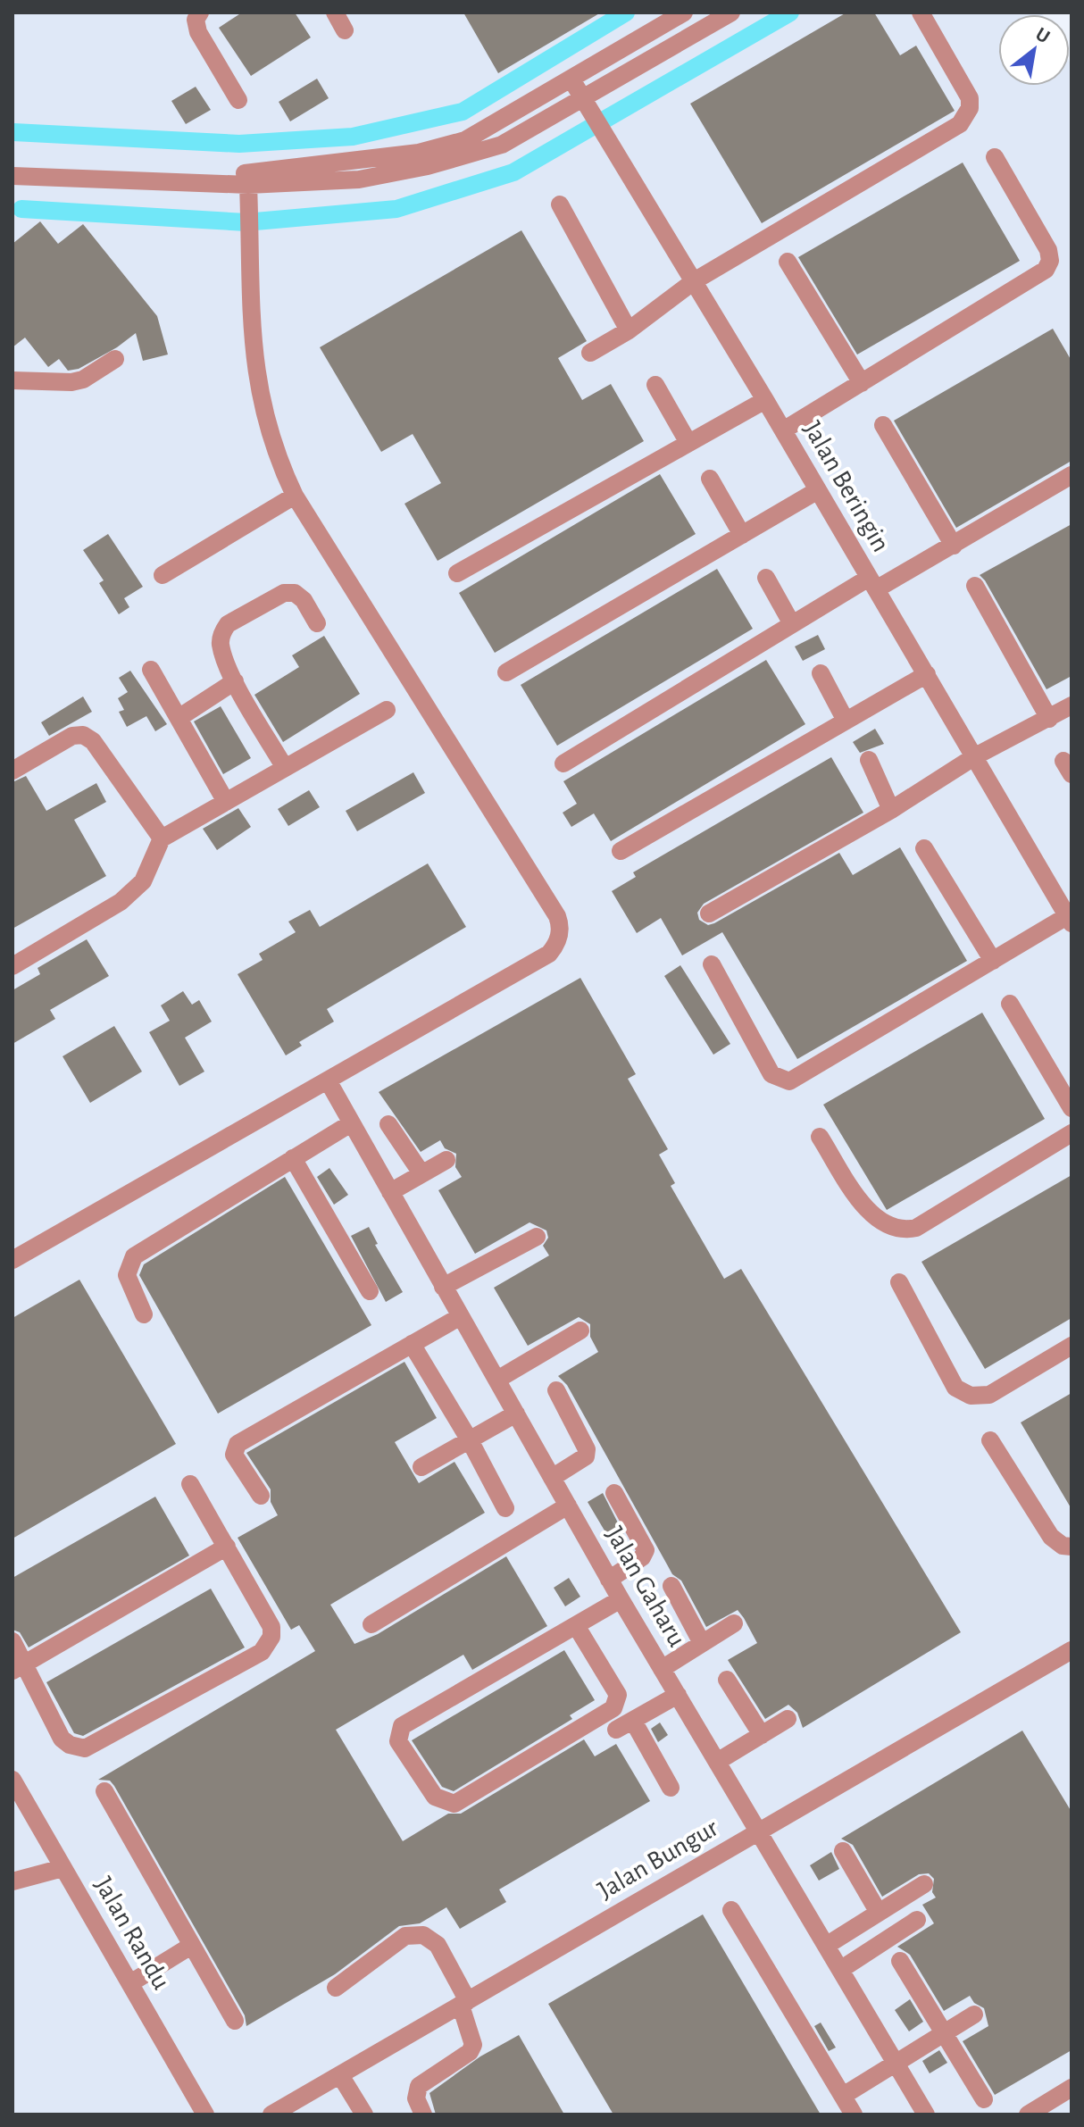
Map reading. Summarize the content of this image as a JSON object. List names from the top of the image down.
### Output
{
  "streets": {
    "street": [
      "Jalan Beringin",
      "Jalan Gaharu",
      "Jalan Bungur",
      "Jalan Randu"
    ]
  },
  "crossings": [
    ["Jalan Gaharu", "Jalan Bungur"]
  ],
  "north": "top right"
}
